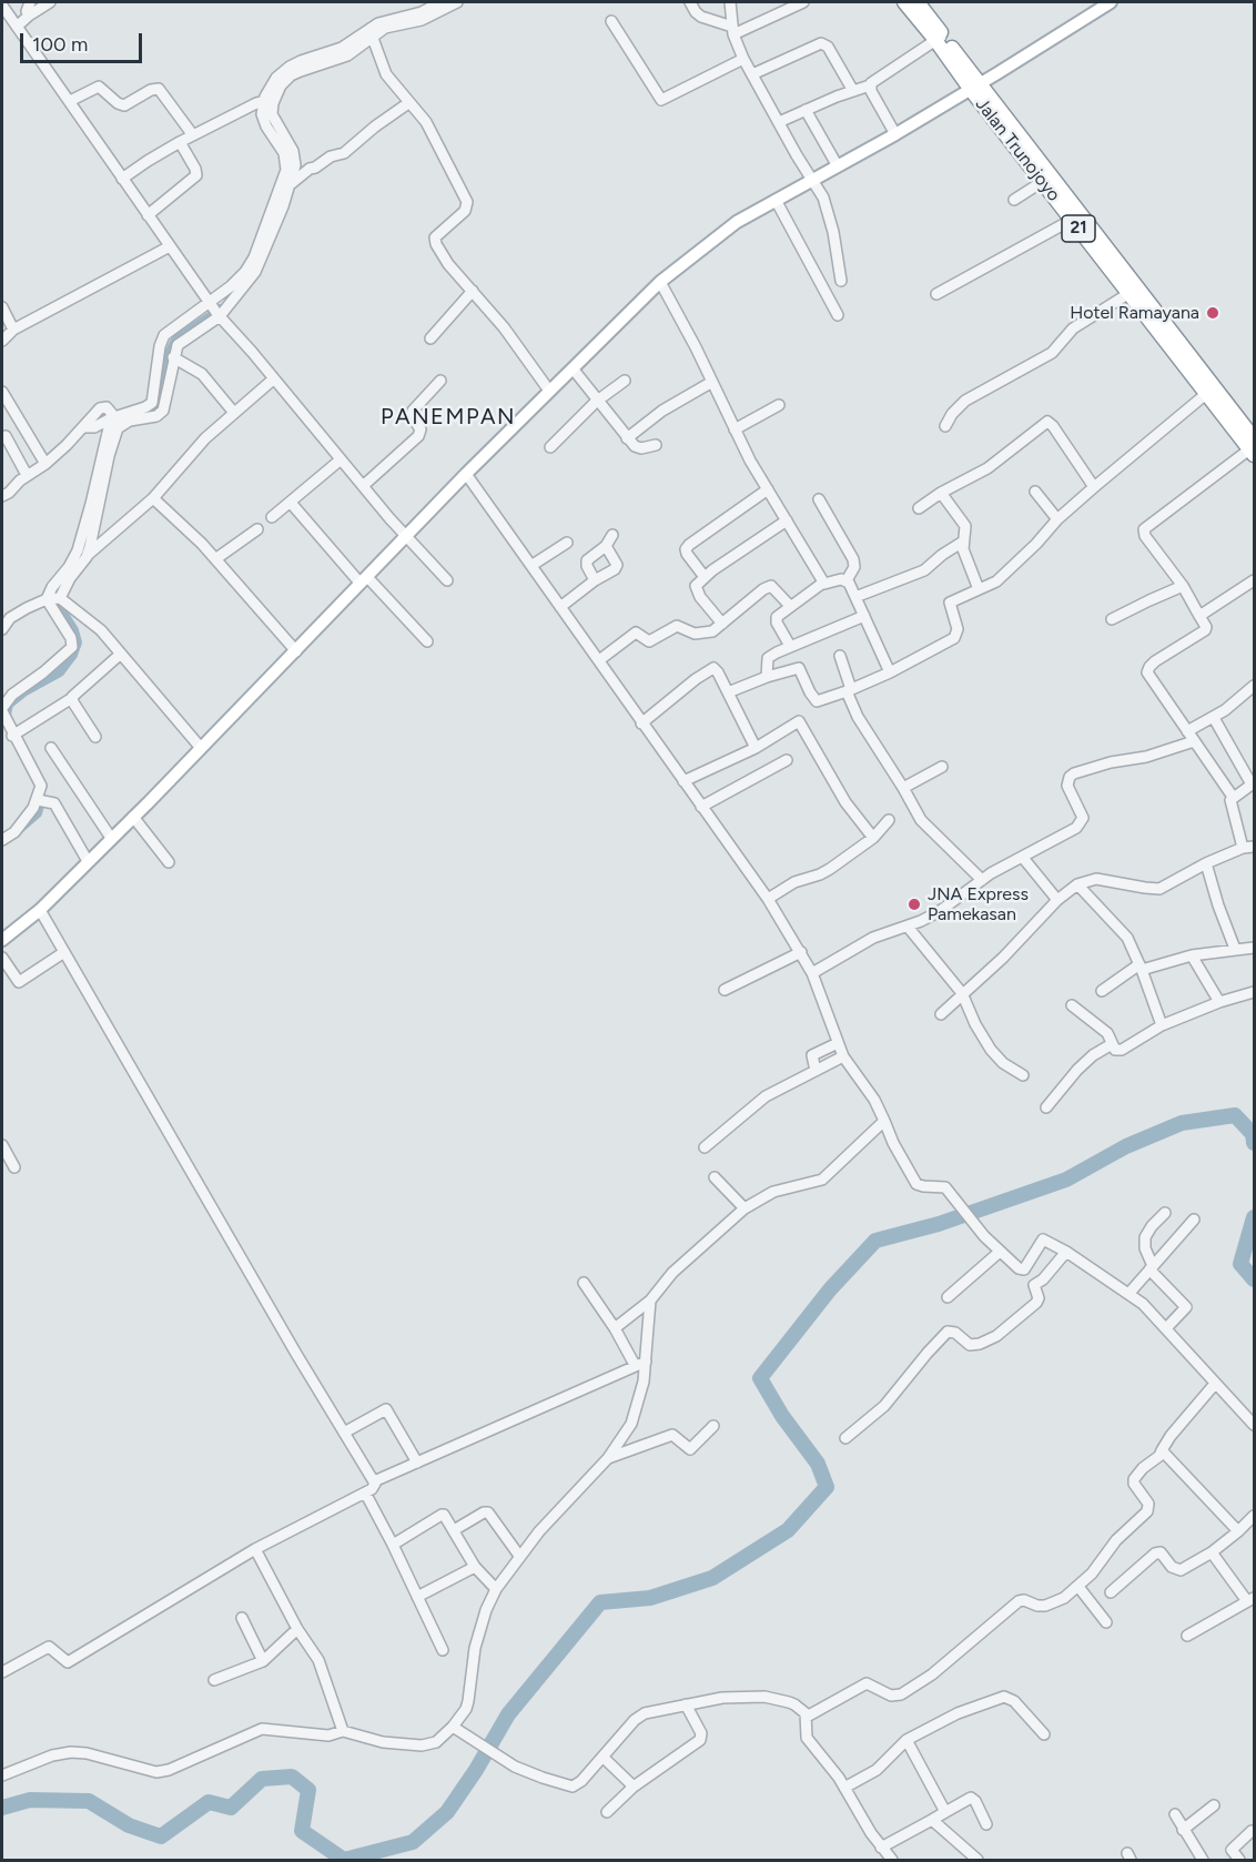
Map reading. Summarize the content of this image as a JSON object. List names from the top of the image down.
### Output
{
  "streets": {
    "highway": ["Jalan Trunojoyo", "21"]
  },
  "districts": ["PANEMPAN"],
  "places": ["Hotel Ramayana", "JNA Express Pamekasan"],
  "scale_bar": "100 m"
}
